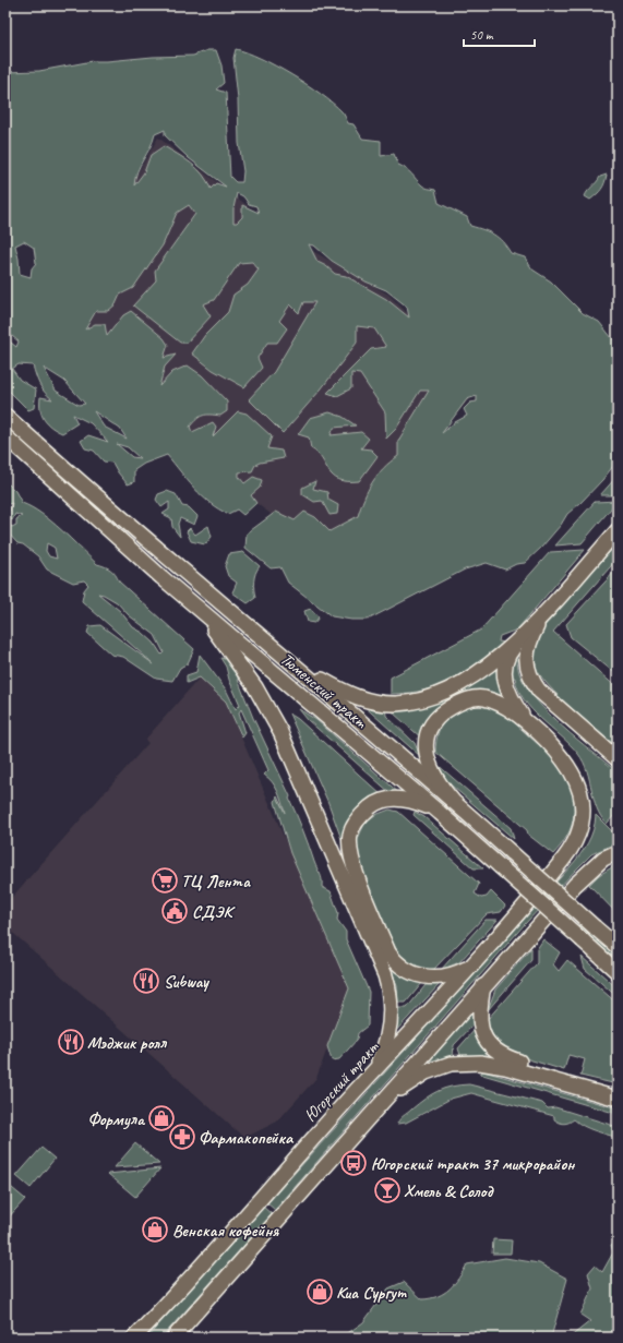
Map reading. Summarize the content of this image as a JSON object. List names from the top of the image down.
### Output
{
  "streets": {
    "main road": ["Тюменский тракт", "Югорский тракт"]
  },
  "places": {
    "supermarket": ["ТЦ Лента"],
    "public building": ["СДЭК"],
    "restaurant": ["Subway", "Мэджик ролл"],
    "shop": ["Формула", "Венская кофейня", "Киа Сургут"],
    "pharmacy": ["Фармакопейка"],
    "bus stop": ["Югорский тракт 37 микрорайон"],
    "bar": ["Хмель & Солод"]
  },
  "scale_bar": "50 m"
}
